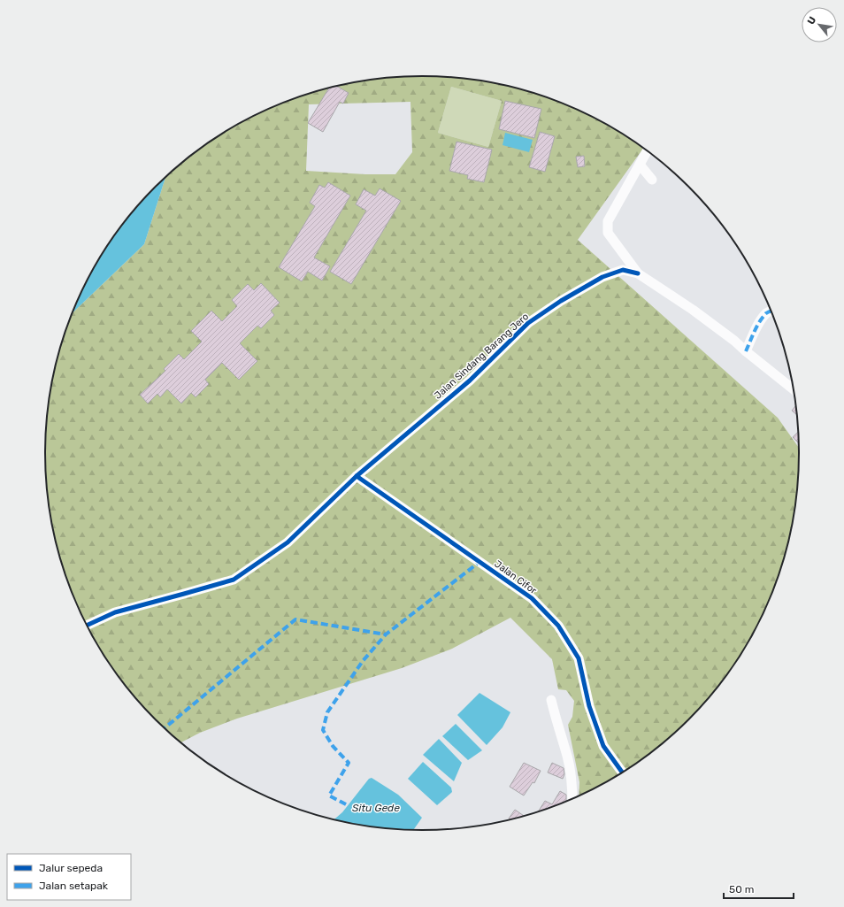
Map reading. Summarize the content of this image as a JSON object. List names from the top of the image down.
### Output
{
  "streets": {
    "street": ["Jalan Sindang Barang Jero", "Jalan Cifor"]
  },
  "crossings": [
    ["Jalan Sindang Barang Jero", "Jalan Cifor"]
  ],
  "water": ["Situ Gede"],
  "legend": ["Jalur sepeda", "Jalan setapak"],
  "scale_bar": "50 m",
  "north": "top left"
}
